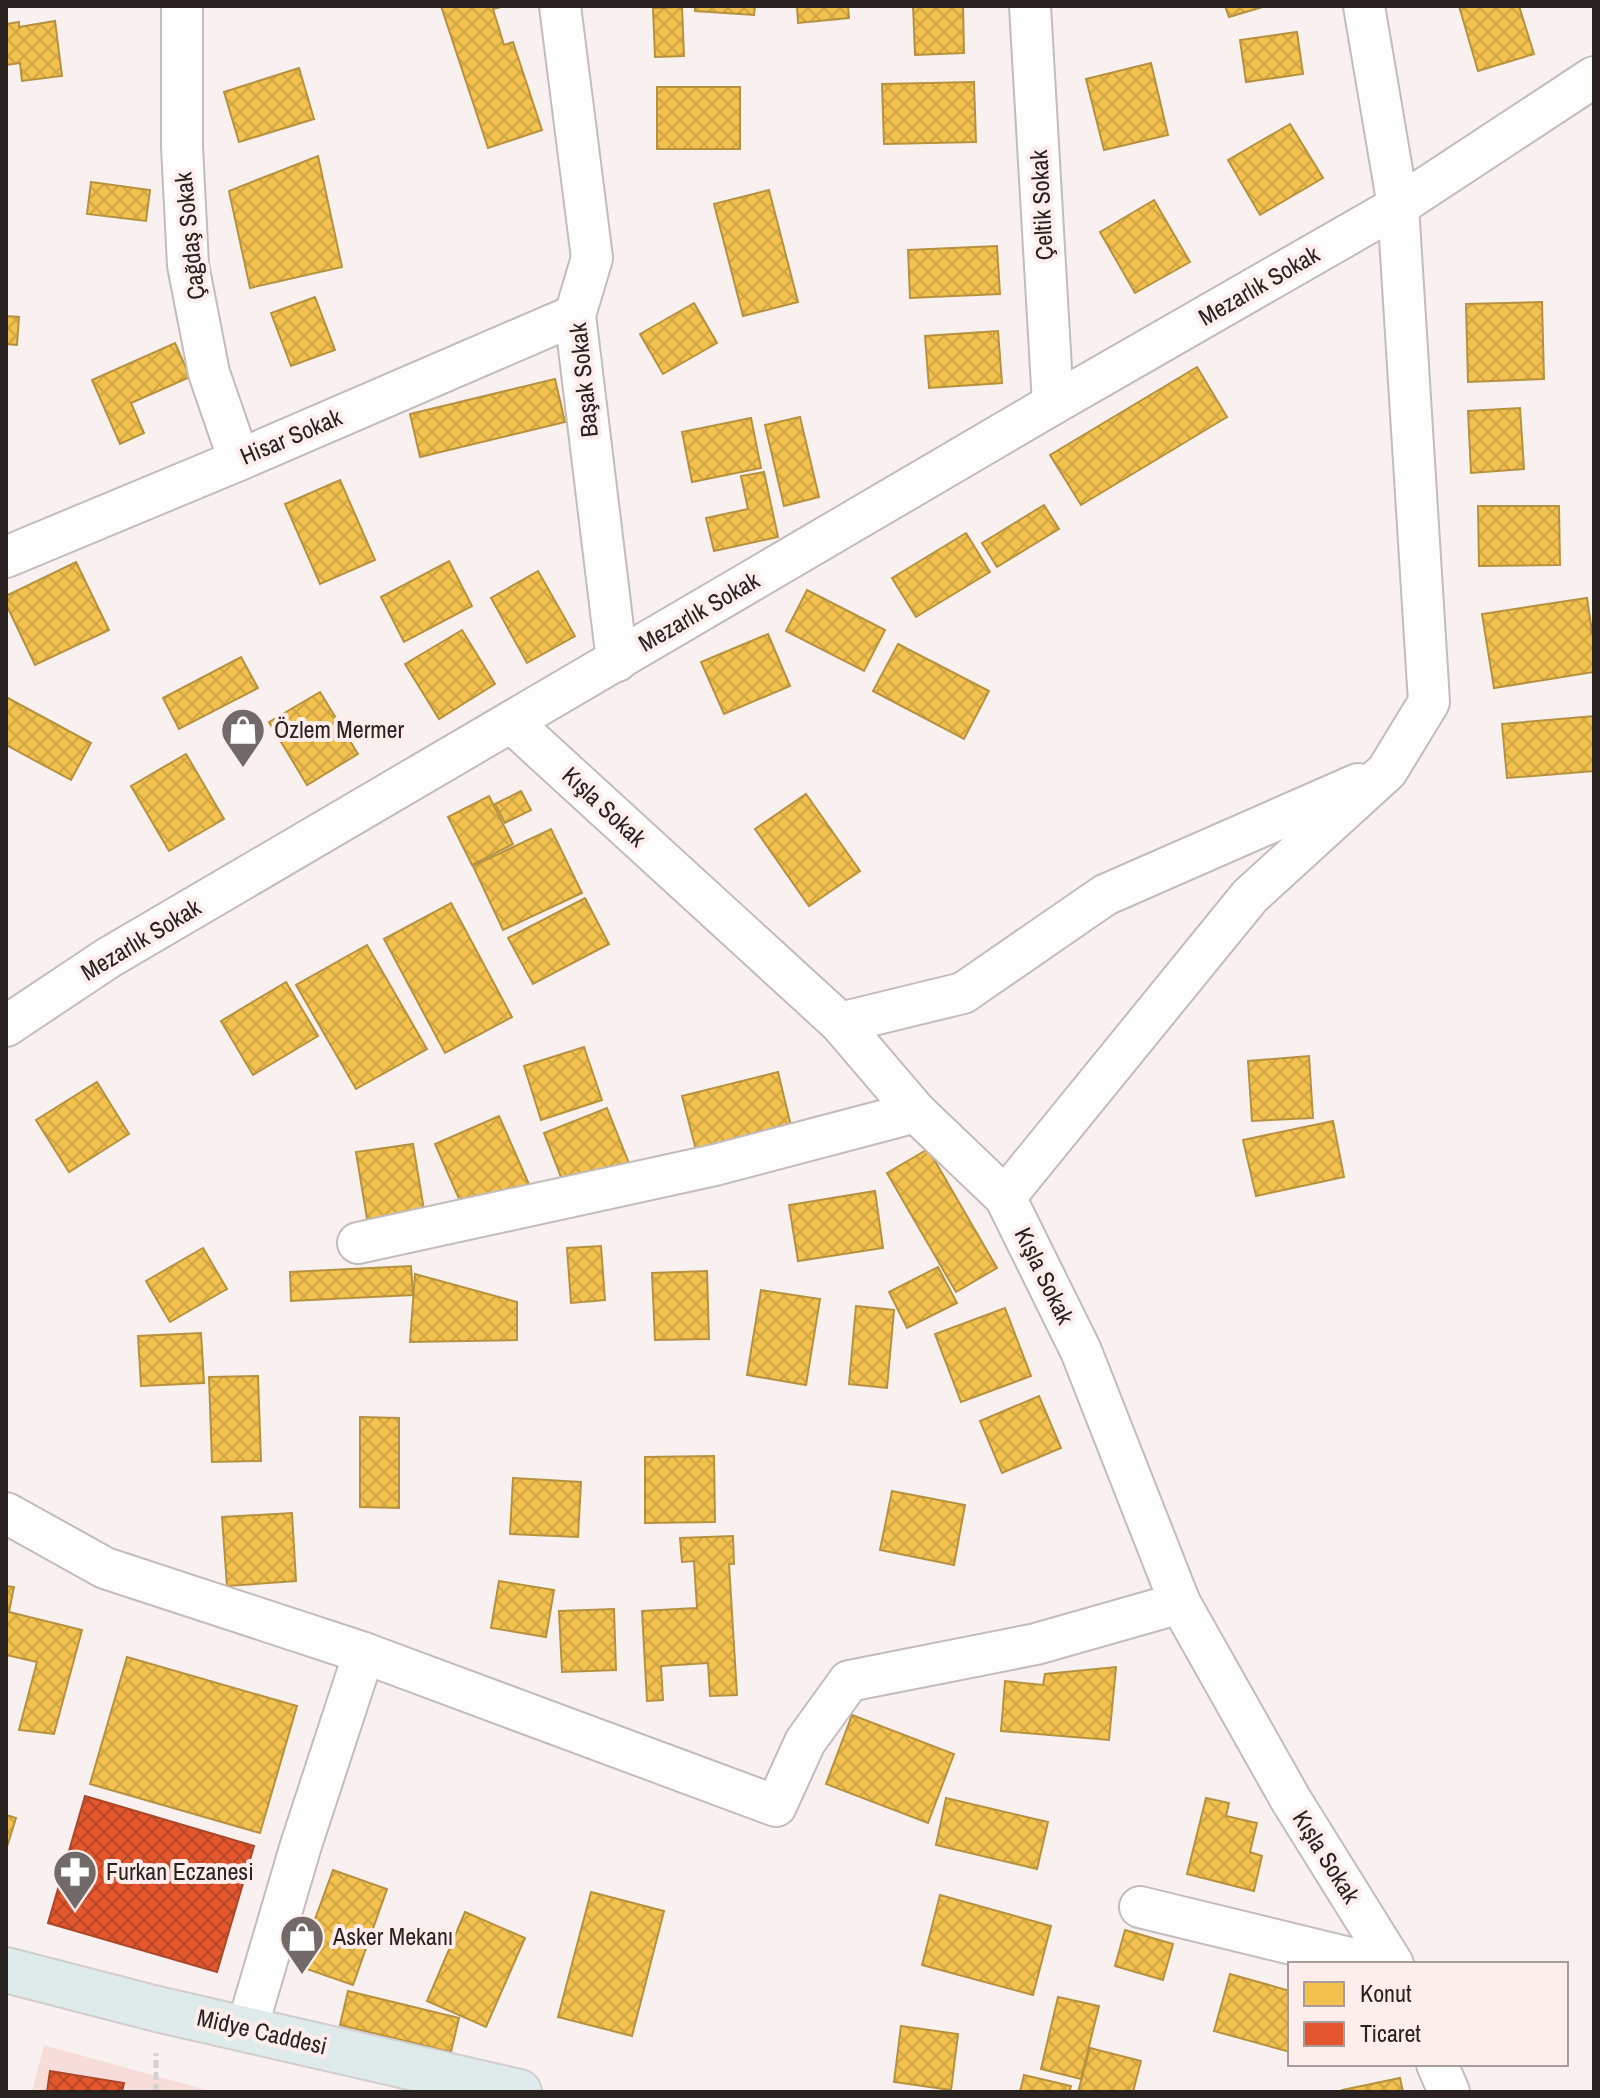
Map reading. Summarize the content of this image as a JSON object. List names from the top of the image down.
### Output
{
  "streets": {
    "main road": ["Midye Caddesi"],
    "street": [
      "Çeltik Sokak",
      "Çağdaş Sokak",
      "Mezarlık Sokak",
      "Başak Sokak",
      "Hisar Sokak",
      "Kışla Sokak"
    ]
  },
  "crossings": [
    ["Çeltik Sokak", "Mezarlık Sokak"],
    ["Çağdaş Sokak", "Hisar Sokak"],
    ["Mezarlık Sokak", "Başak Sokak"],
    ["Mezarlık Sokak", "Kışla Sokak"],
    ["Başak Sokak", "Hisar Sokak"]
  ],
  "places": {
    "shop": ["Özlem Mermer", "Asker Mekanı"],
    "pharmacy": ["Furkan Eczanesi"]
  },
  "legend": ["Konut", "Ticaret"]
}
